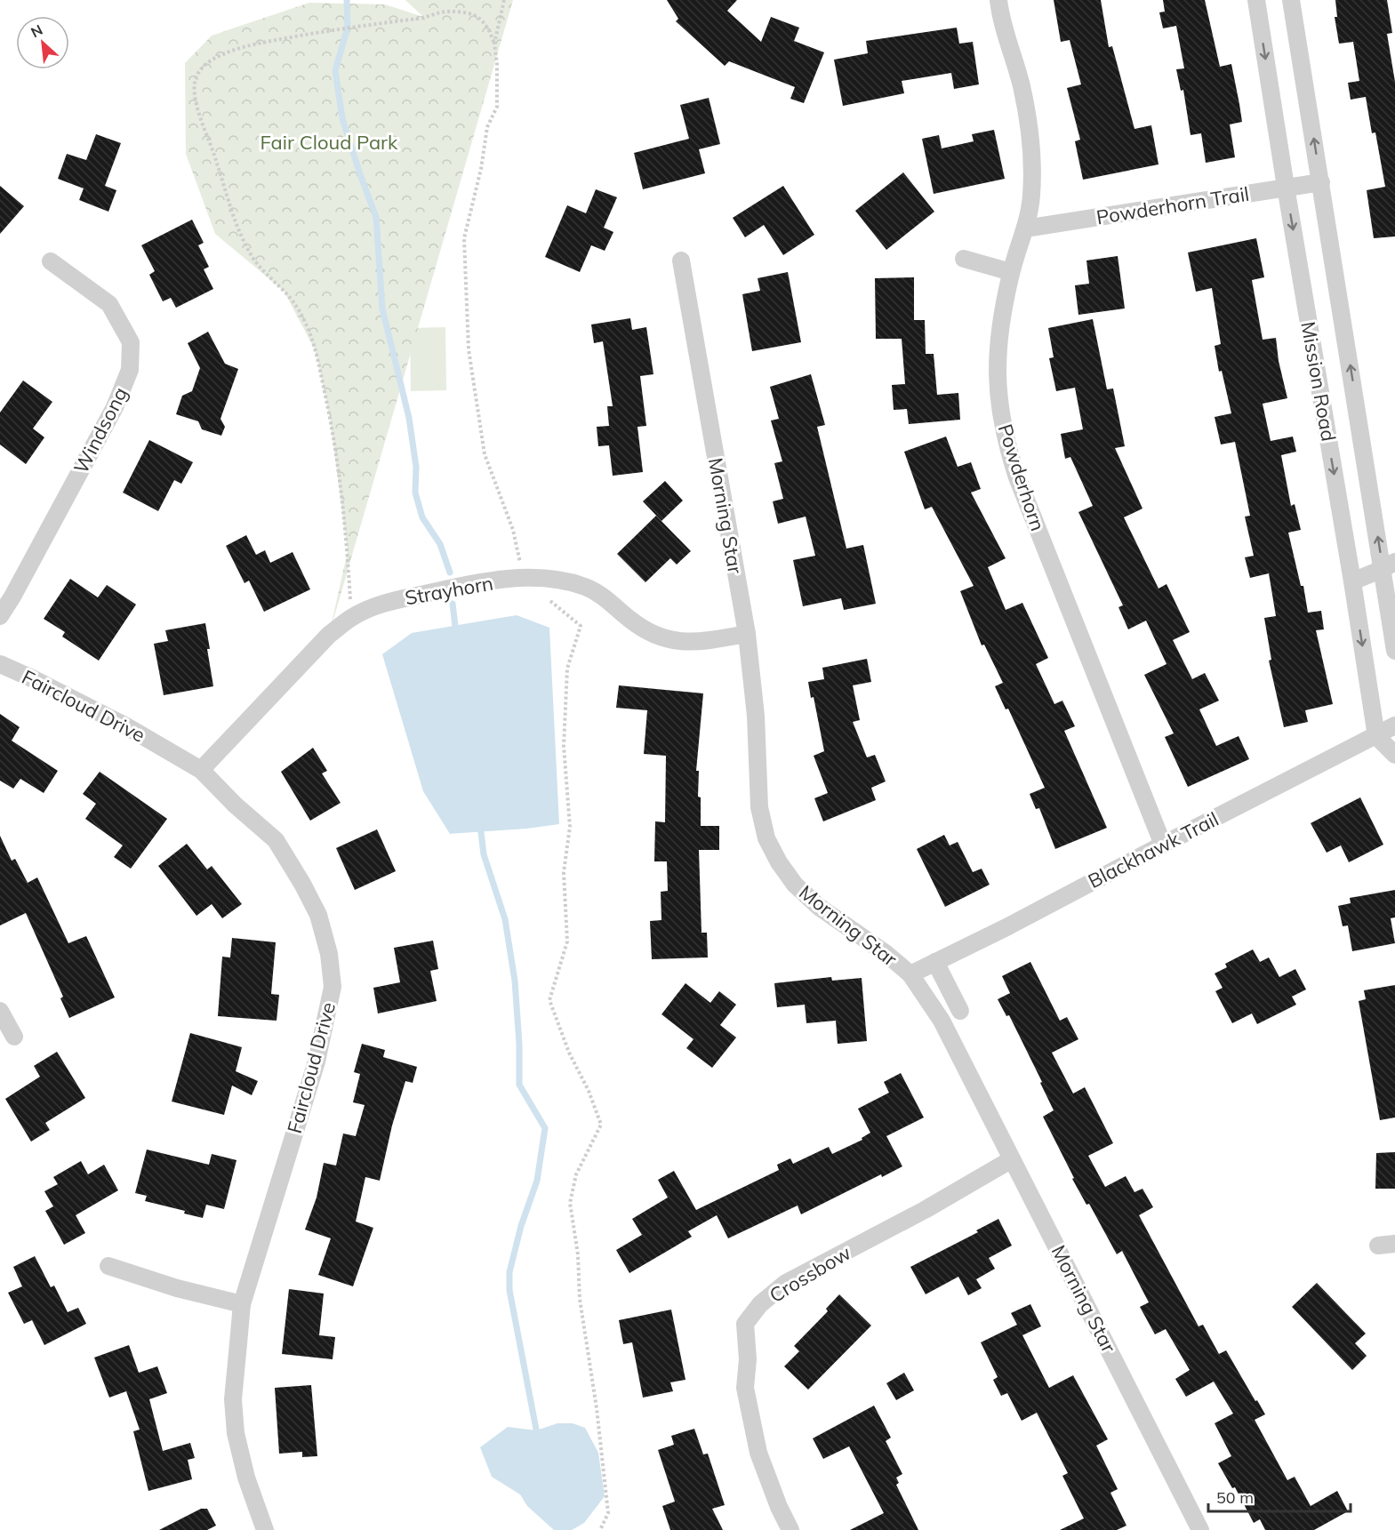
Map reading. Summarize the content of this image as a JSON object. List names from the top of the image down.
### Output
{
  "streets": {
    "street": [
      "Powderhorn Trail",
      "Mission Road",
      "Windsong",
      "Powderhorn",
      "Morning Star",
      "Strayhorn",
      "Faircloud Drive",
      "Blackhawk Trail",
      "Crossbow"
    ]
  },
  "crossings": [
    ["Powderhorn Trail", "Mission Road"],
    ["Powderhorn Trail", "Powderhorn"],
    ["Mission Road", "Blackhawk Trail"],
    ["Powderhorn", "Blackhawk Trail"],
    ["Morning Star", "Strayhorn"],
    ["Morning Star", "Blackhawk Trail"],
    ["Morning Star", "Crossbow"],
    ["Strayhorn", "Faircloud Drive"]
  ],
  "parks": ["Fair Cloud Park"],
  "scale_bar": "50 m",
  "north": "top left"
}
